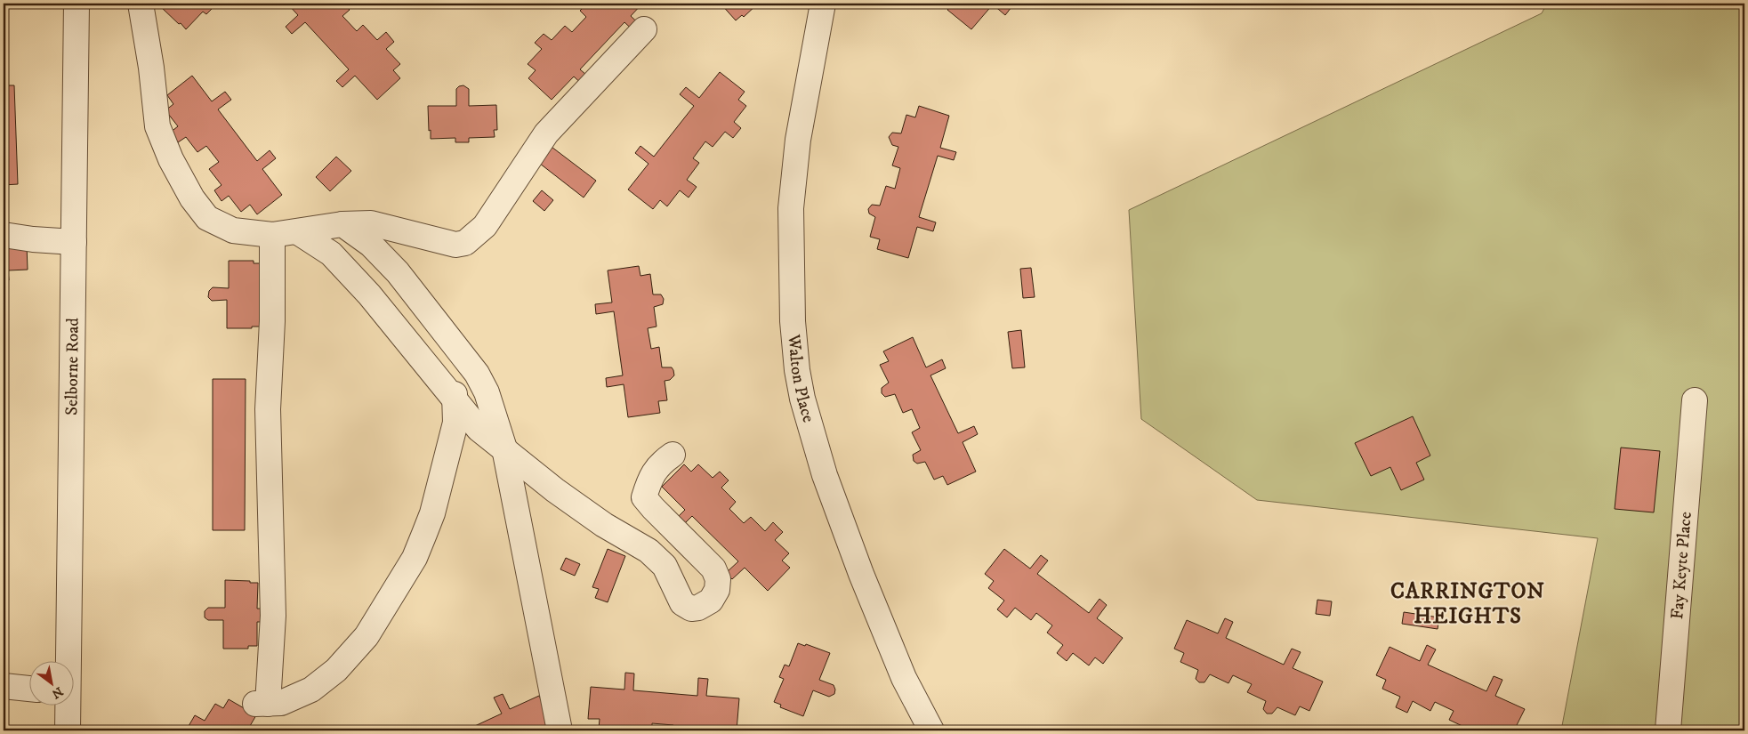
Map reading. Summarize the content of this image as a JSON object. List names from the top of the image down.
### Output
{
  "streets": {
    "street": ["Selborne Road", "Walton Place", "Fay Keyte Place"]
  },
  "districts": ["CARRINGTON HEIGHTS"],
  "north": "bottom right"
}
